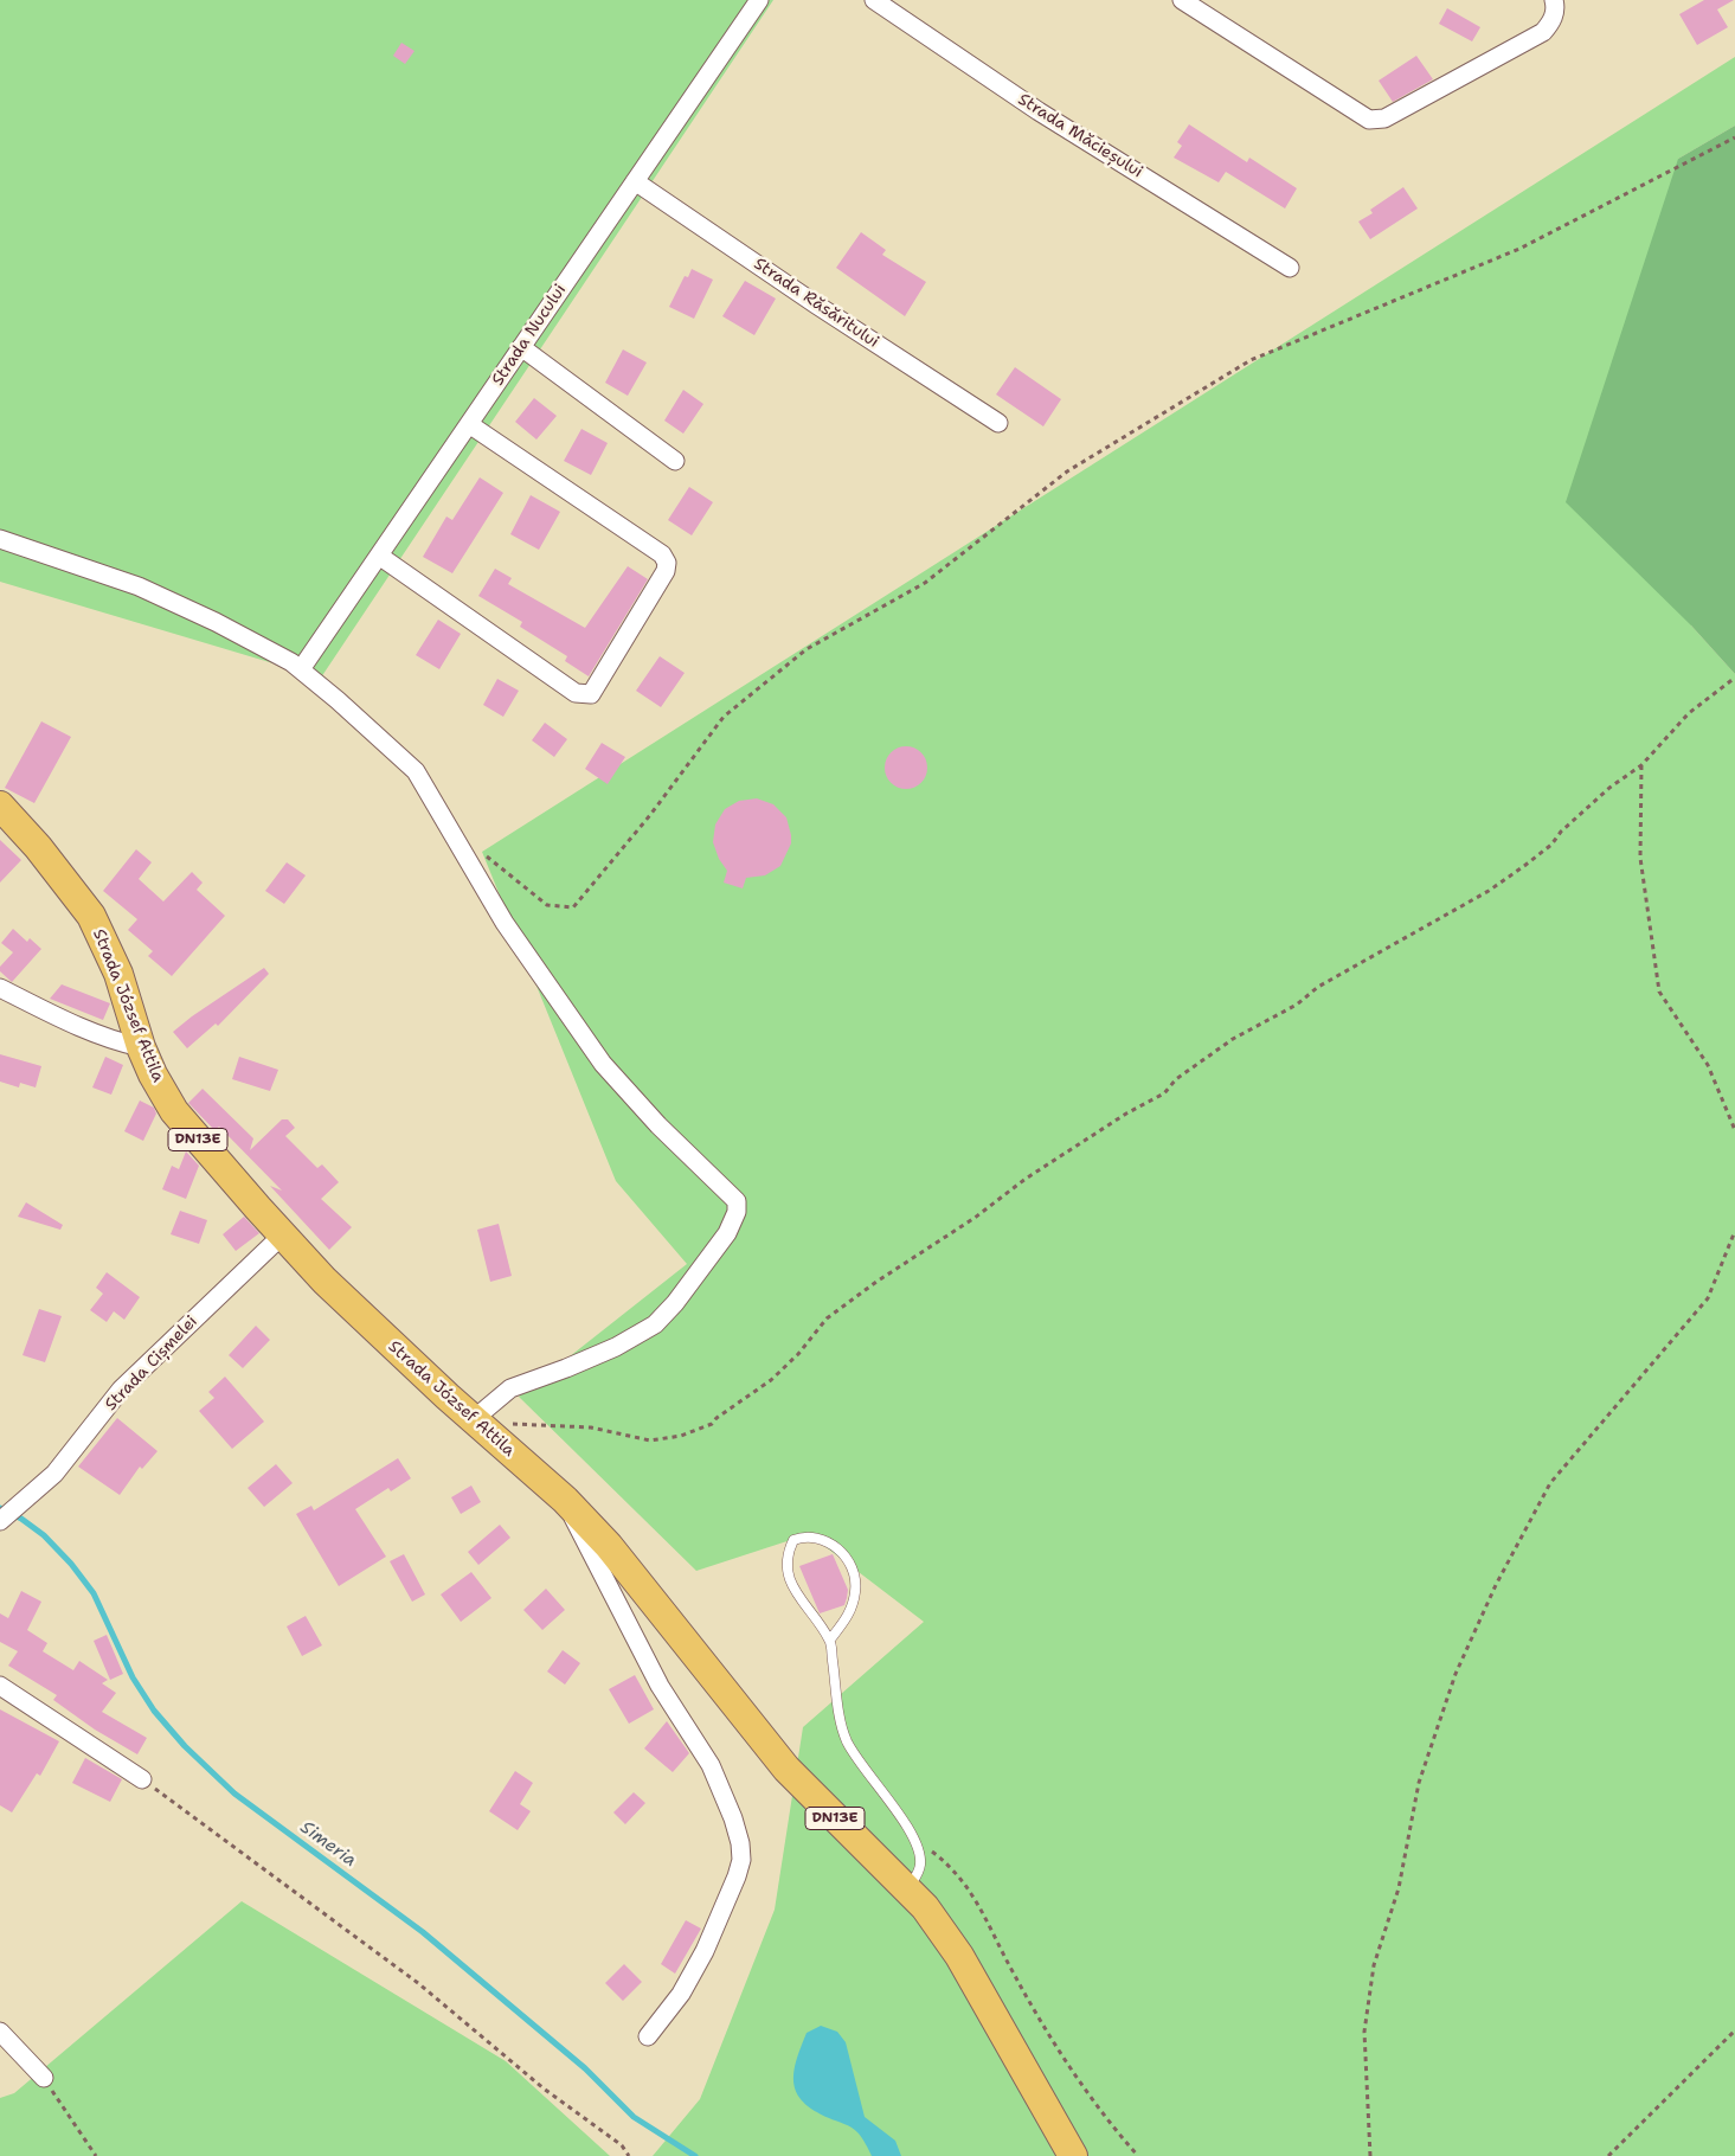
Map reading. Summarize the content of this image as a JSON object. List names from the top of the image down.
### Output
{
  "streets": {
    "main road": ["Strada József Attila", "DN13E"],
    "street": [
      "Strada Măcieșului",
      "Strada Răsăritului",
      "Strada Nucului",
      "Strada Cișmelei"
    ]
  },
  "crossings": [
    ["Strada Răsăritului", "Strada Nucului"],
    ["Strada József Attila", "DN13E"],
    ["Strada József Attila", "Strada Cișmelei"]
  ],
  "water": ["Simeria"]
}
